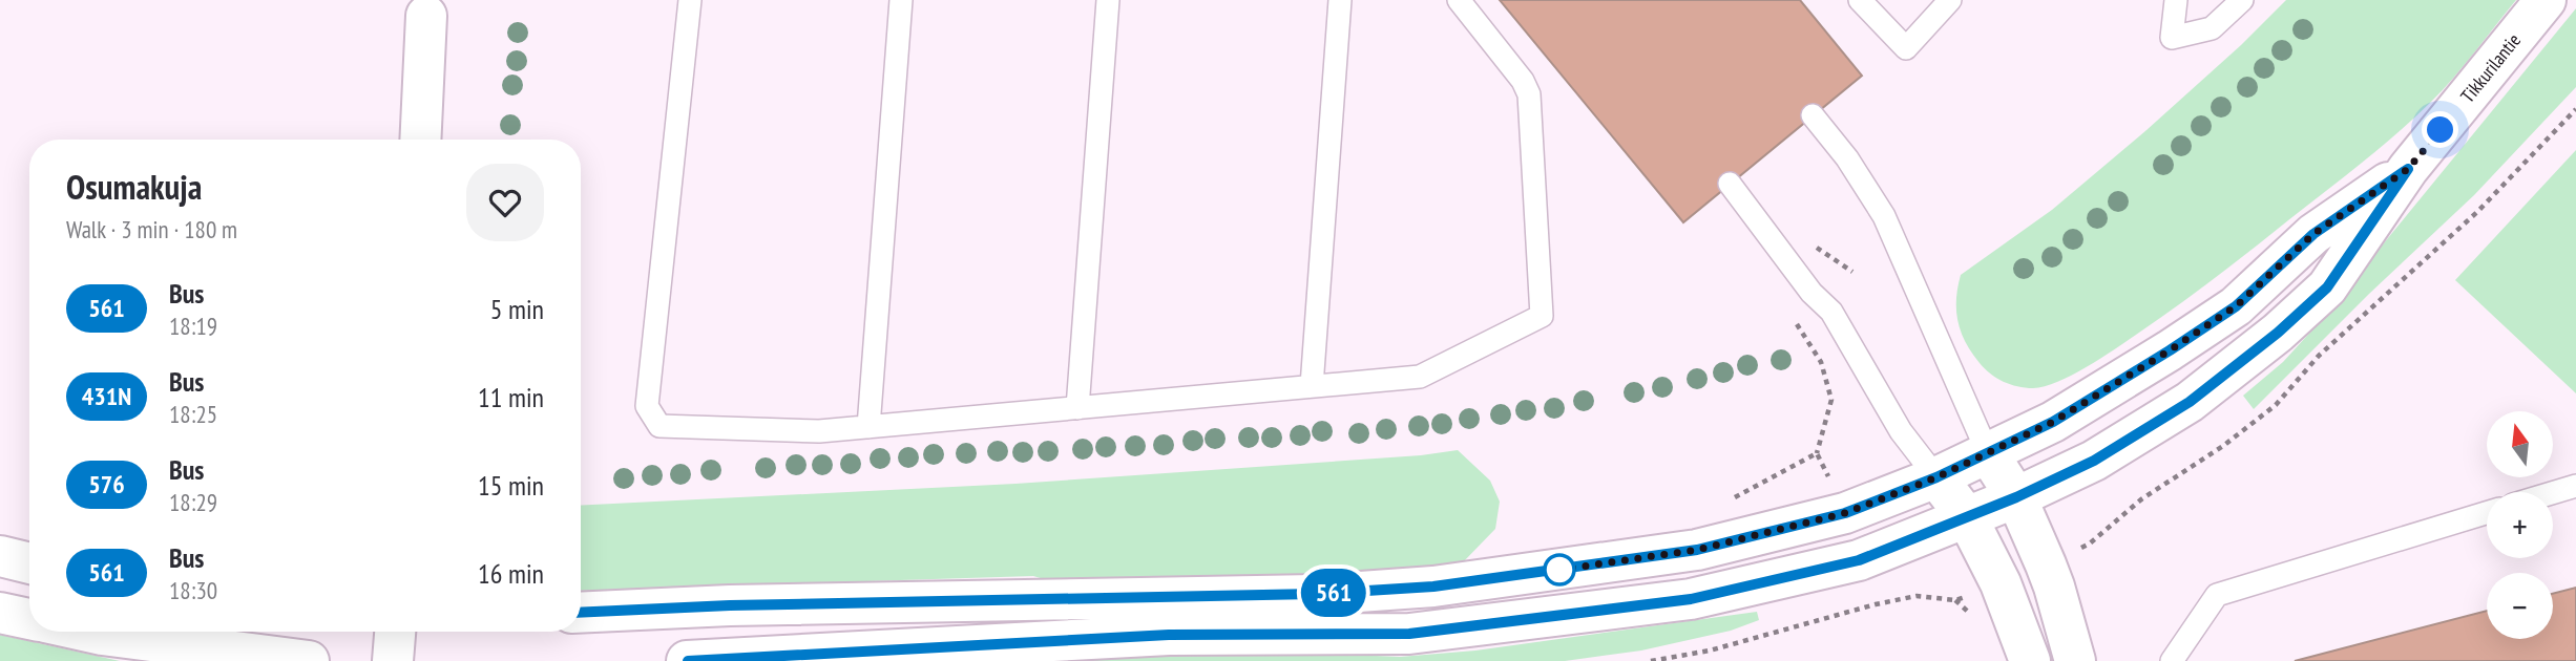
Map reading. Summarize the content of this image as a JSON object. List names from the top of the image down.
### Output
{
  "streets": {
    "main road": ["Tikkurilantie"]
  },
  "lines": ["bus line 561"],
  "north": "top",
  "page": {
    "on_map": "561",
    "heading": ["Osumakuja", "Walk · 3 min · 180 m"],
    "list": [
      {
        "mark": "561",
        "name": "Bus",
        "note": "18:19",
        "value": "5 min"
      },
      {
        "mark": "431N",
        "name": "Bus",
        "note": "18:25",
        "value": "11 min"
      },
      {
        "mark": "576",
        "name": "Bus",
        "note": "18:29",
        "value": "15 min"
      },
      {
        "mark": "561",
        "name": "Bus",
        "note": "18:30",
        "value": "16 min"
      }
    ],
    "map_buttons": ["+", "−"]
  }
}
